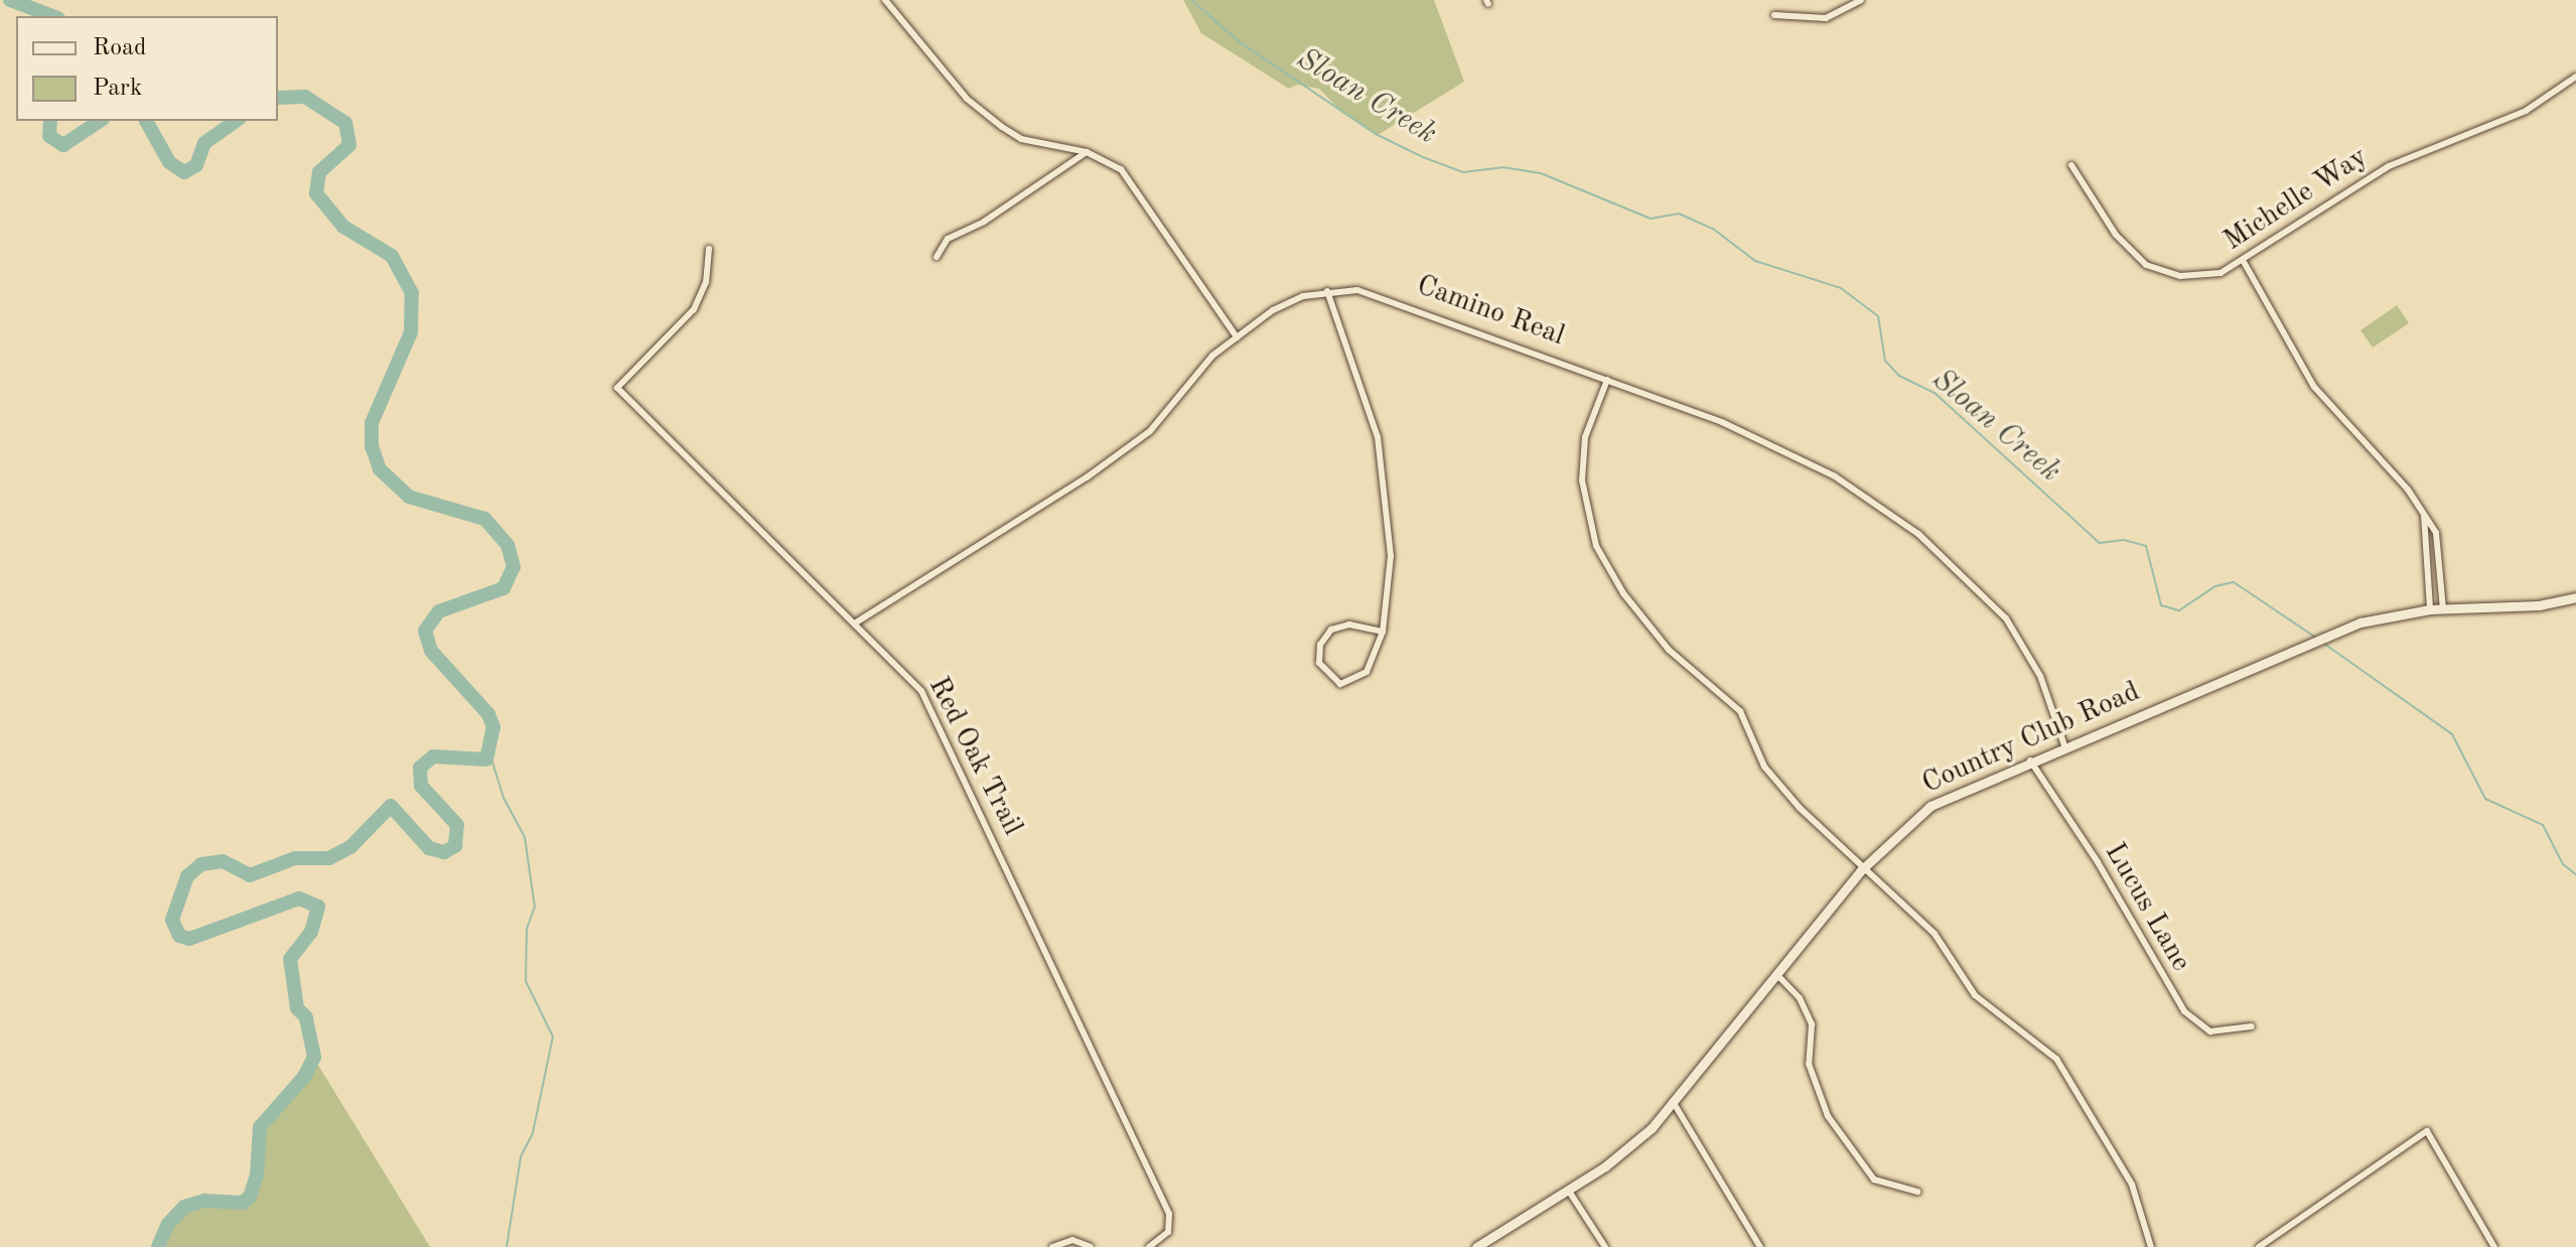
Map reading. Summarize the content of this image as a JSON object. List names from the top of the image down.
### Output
{
  "streets": {
    "main road": ["Country Club Road"],
    "street": [
      "Michelle Way",
      "Camino Real",
      "Red Oak Trail",
      "Lucus Lane"
    ]
  },
  "crossings": [
    ["Camino Real", "Country Club Road"],
    ["Camino Real", "Red Oak Trail"],
    ["Country Club Road", "Lucus Lane"]
  ],
  "water": ["Sloan Creek"],
  "legend": ["Road", "Park"]
}
